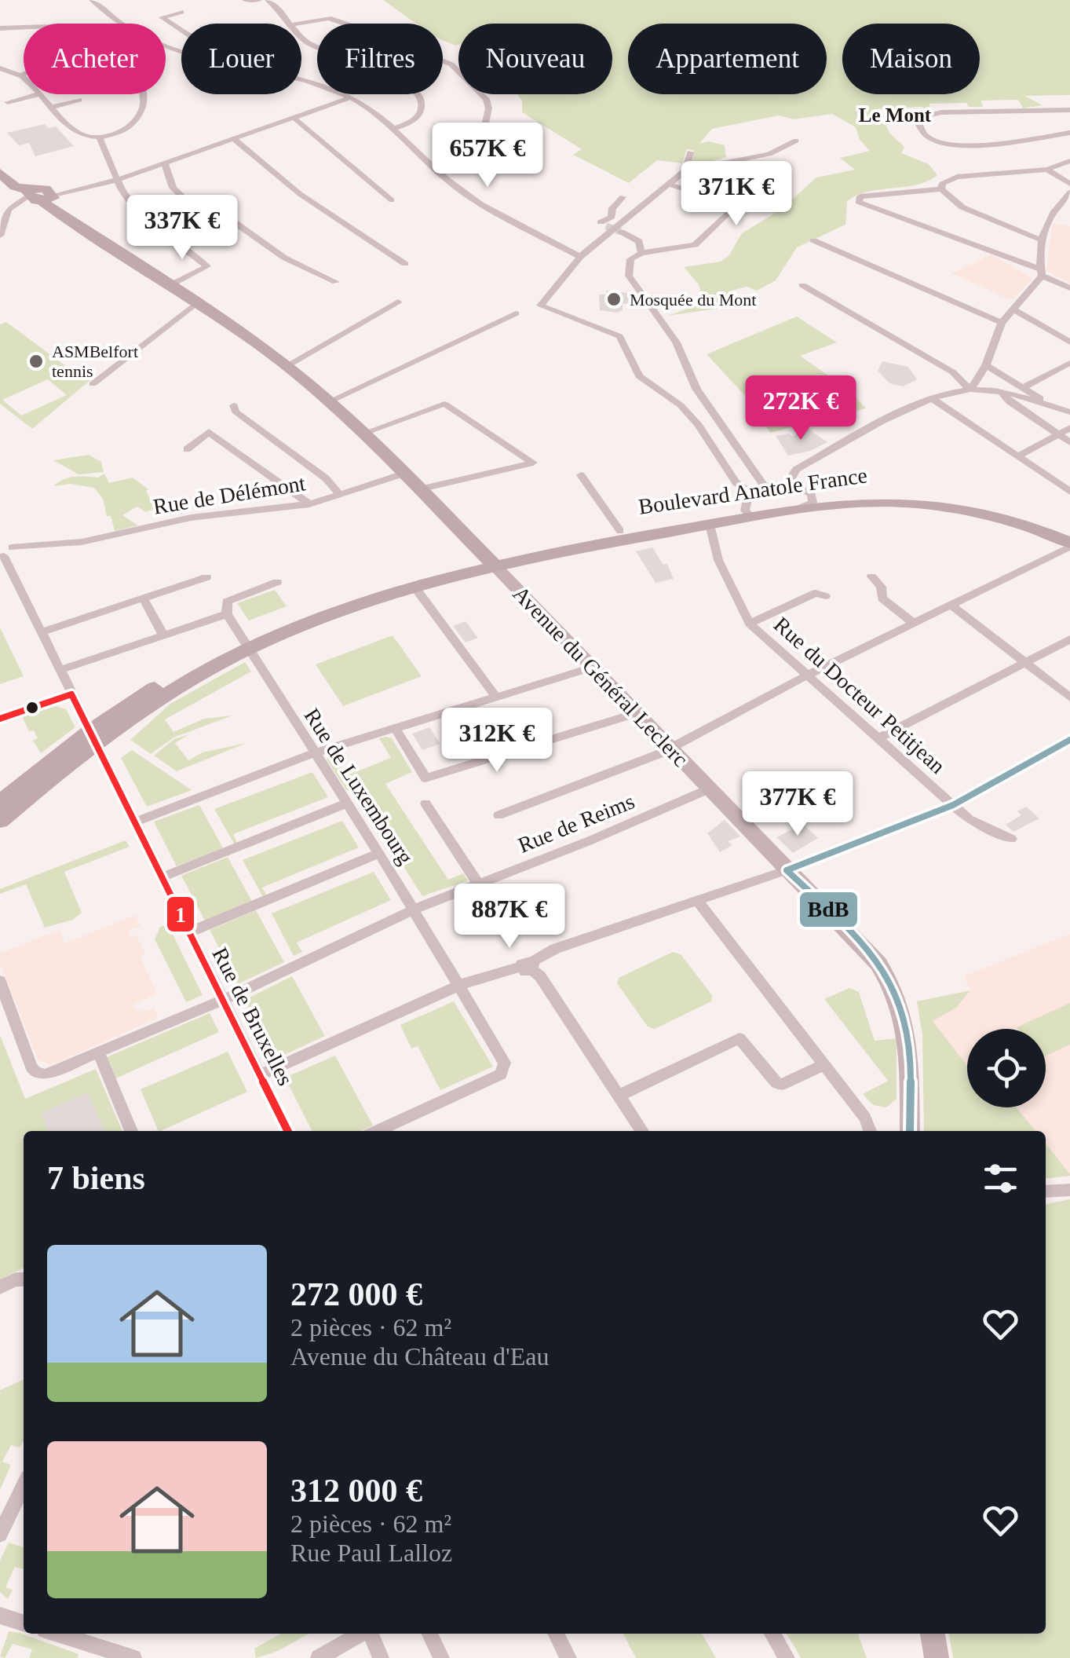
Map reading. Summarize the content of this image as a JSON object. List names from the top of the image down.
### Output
{
  "streets": {
    "main road": ["Boulevard Anatole France", "Avenue du Général Leclerc"],
    "street": [
      "Rue de Délémont",
      "Rue du Docteur Petitjean",
      "Rue de Luxembourg",
      "Rue de Reims",
      "Rue de Bruxelles"
    ]
  },
  "crossings": [
    ["Boulevard Anatole France", "Avenue du Général Leclerc"],
    ["Boulevard Anatole France", "Rue du Docteur Petitjean"],
    ["Rue de Délémont", "Avenue du Général Leclerc"],
    ["Rue de Délémont", "Rue de Bruxelles"],
    ["Avenue du Général Leclerc", "Rue de Reims"],
    ["Rue de Luxembourg", "Rue de Reims"],
    ["Rue de Reims", "Rue de Bruxelles"]
  ],
  "districts": ["Le Mont"],
  "places": ["Mosquée du Mont", "ASMBelfort tennis"],
  "lines": ["transit line 1", "transit line BdB"],
  "page": {
    "chip": [
      "Acheter",
      "Louer",
      "Filtres",
      "Nouveau",
      "Appartement",
      "Maison"
    ],
    "price": [
      "657K €",
      "371K €",
      "337K €",
      "272K €",
      "312K €",
      "377K €",
      "887K €"
    ],
    "heading": "7 biens",
    "list": [
      {
        "name": "272 000 €",
        "note": "2 pièces · 62 m² · Avenue du Château d'Eau"
      },
      {
        "name": "312 000 €",
        "note": "2 pièces · 62 m² · Rue Paul Lalloz"
      }
    ]
  }
}
